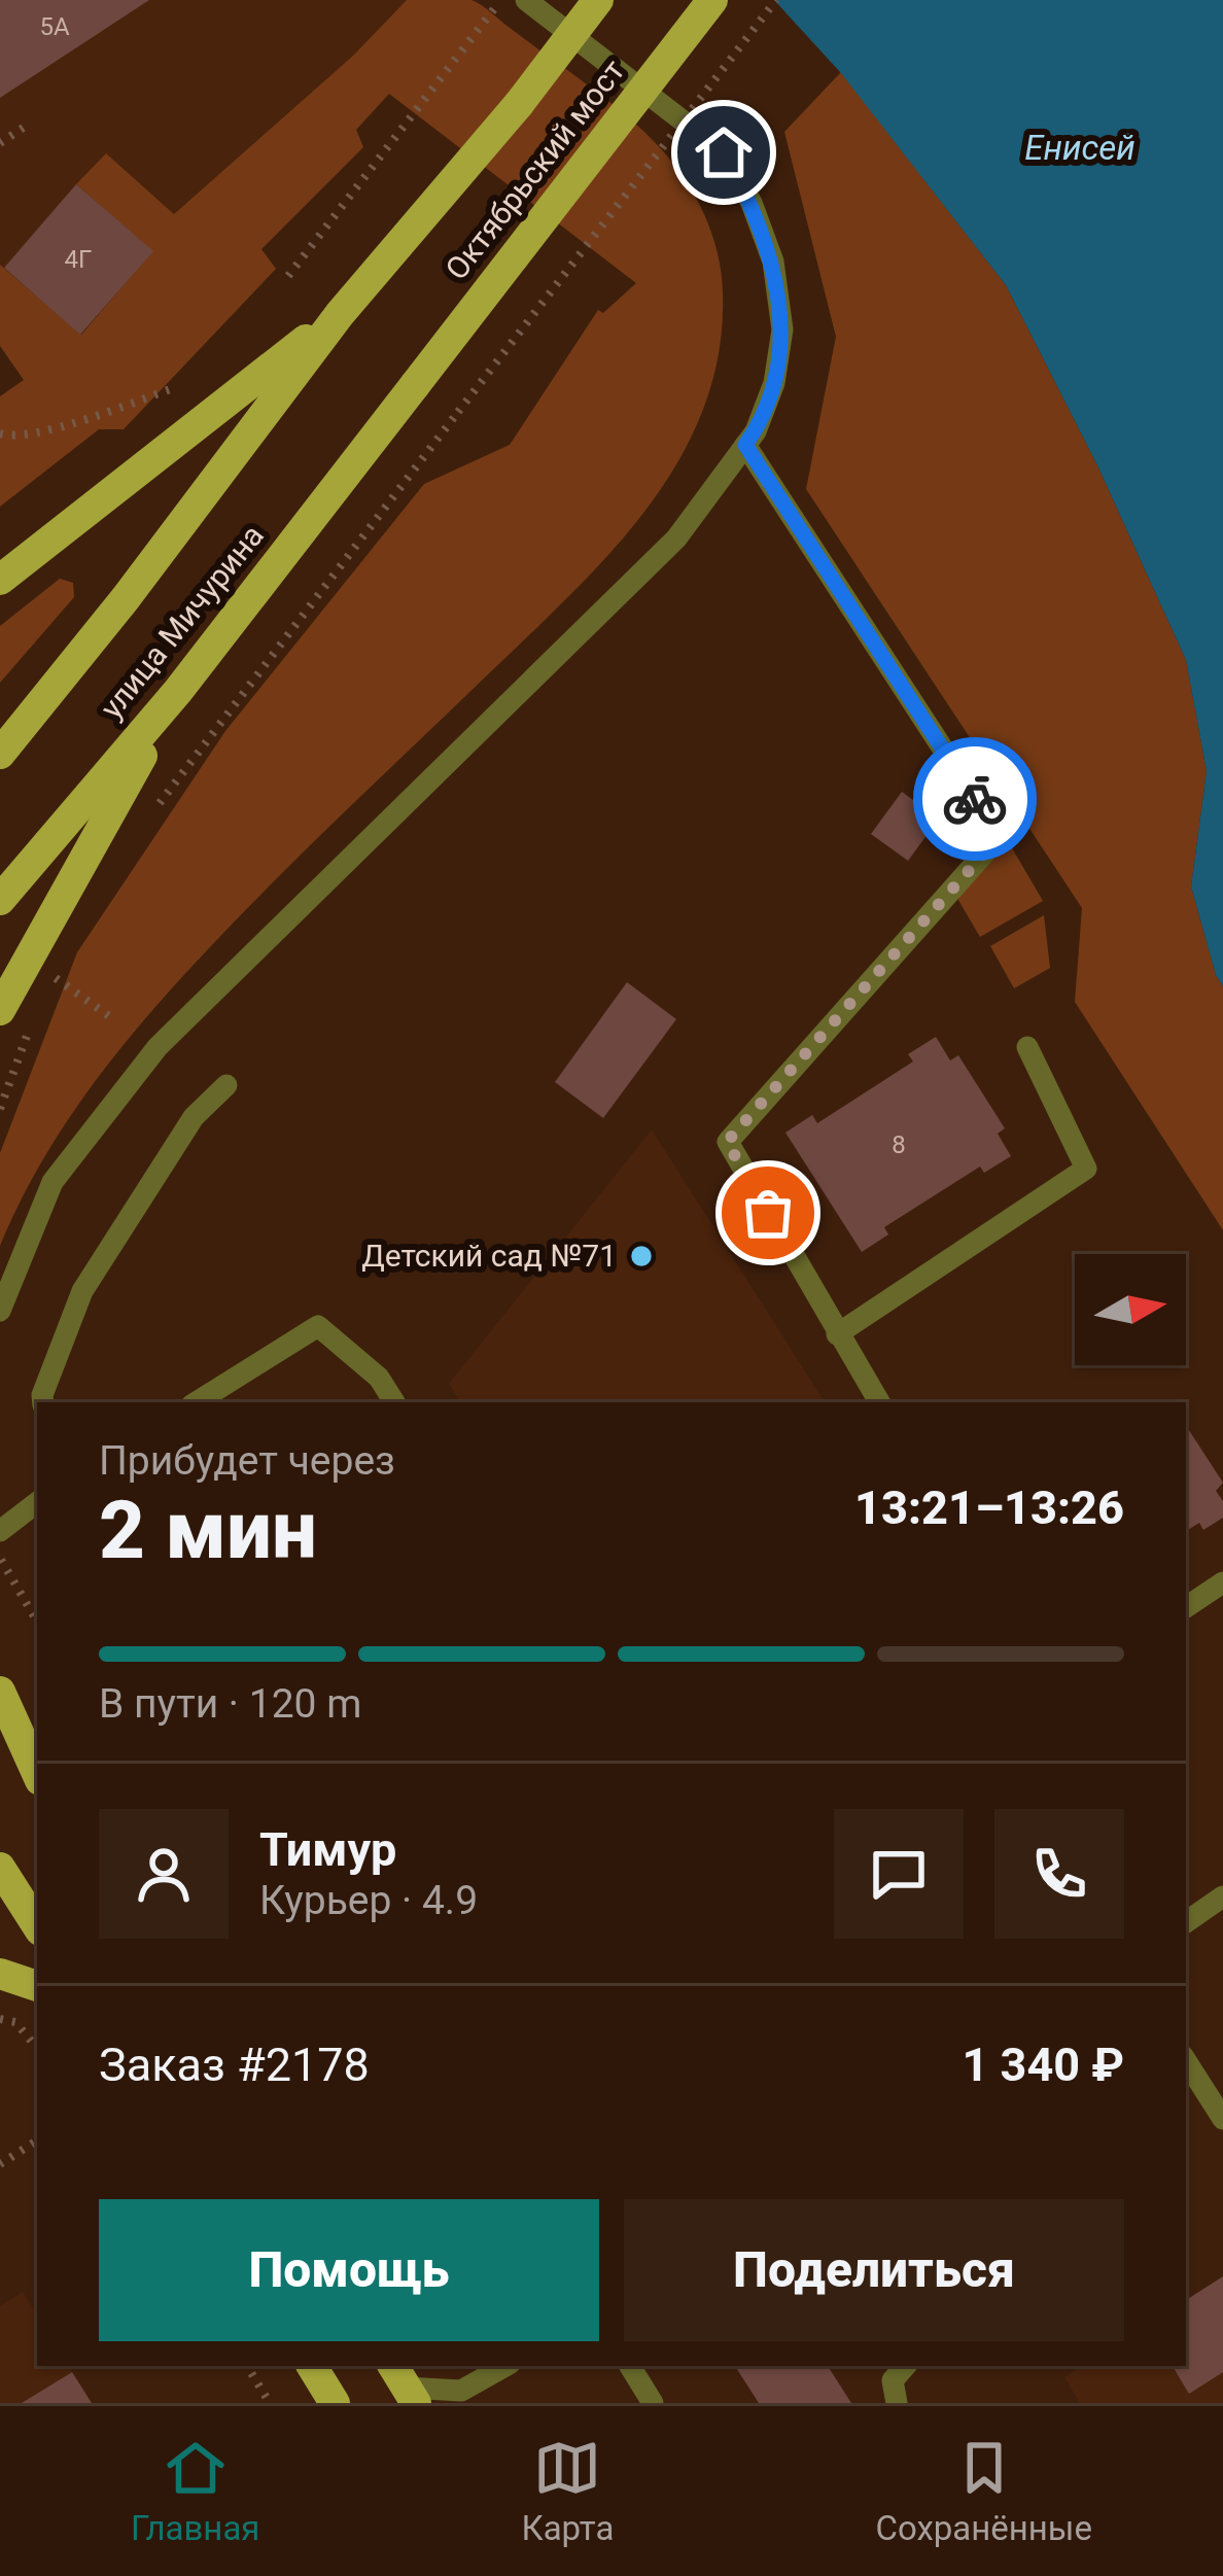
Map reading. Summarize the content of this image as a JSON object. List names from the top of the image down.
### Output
{
  "streets": {
    "main road": ["Октябрьский мост", "улица Мичурина"]
  },
  "crossings": [
    ["Октябрьский мост", "улица Мичурина"]
  ],
  "water": ["Енисей"],
  "places": ["Детский сад №71"],
  "house_numbers": ["5А", "4Г", "8"],
  "north": "right",
  "page": {
    "heading": ["2 мин", "Прибудет через", "13:21–13:26"],
    "panel": [
      "Тимур",
      "Курьер · 4.9",
      "Заказ #2178",
      "1 340 ₽"
    ],
    "bar": "В пути · 120 m",
    "buttons": ["Помощь", "Поделиться"],
    "tabs": ["Главная", "Карта", "Сохранённые"]
  }
}
